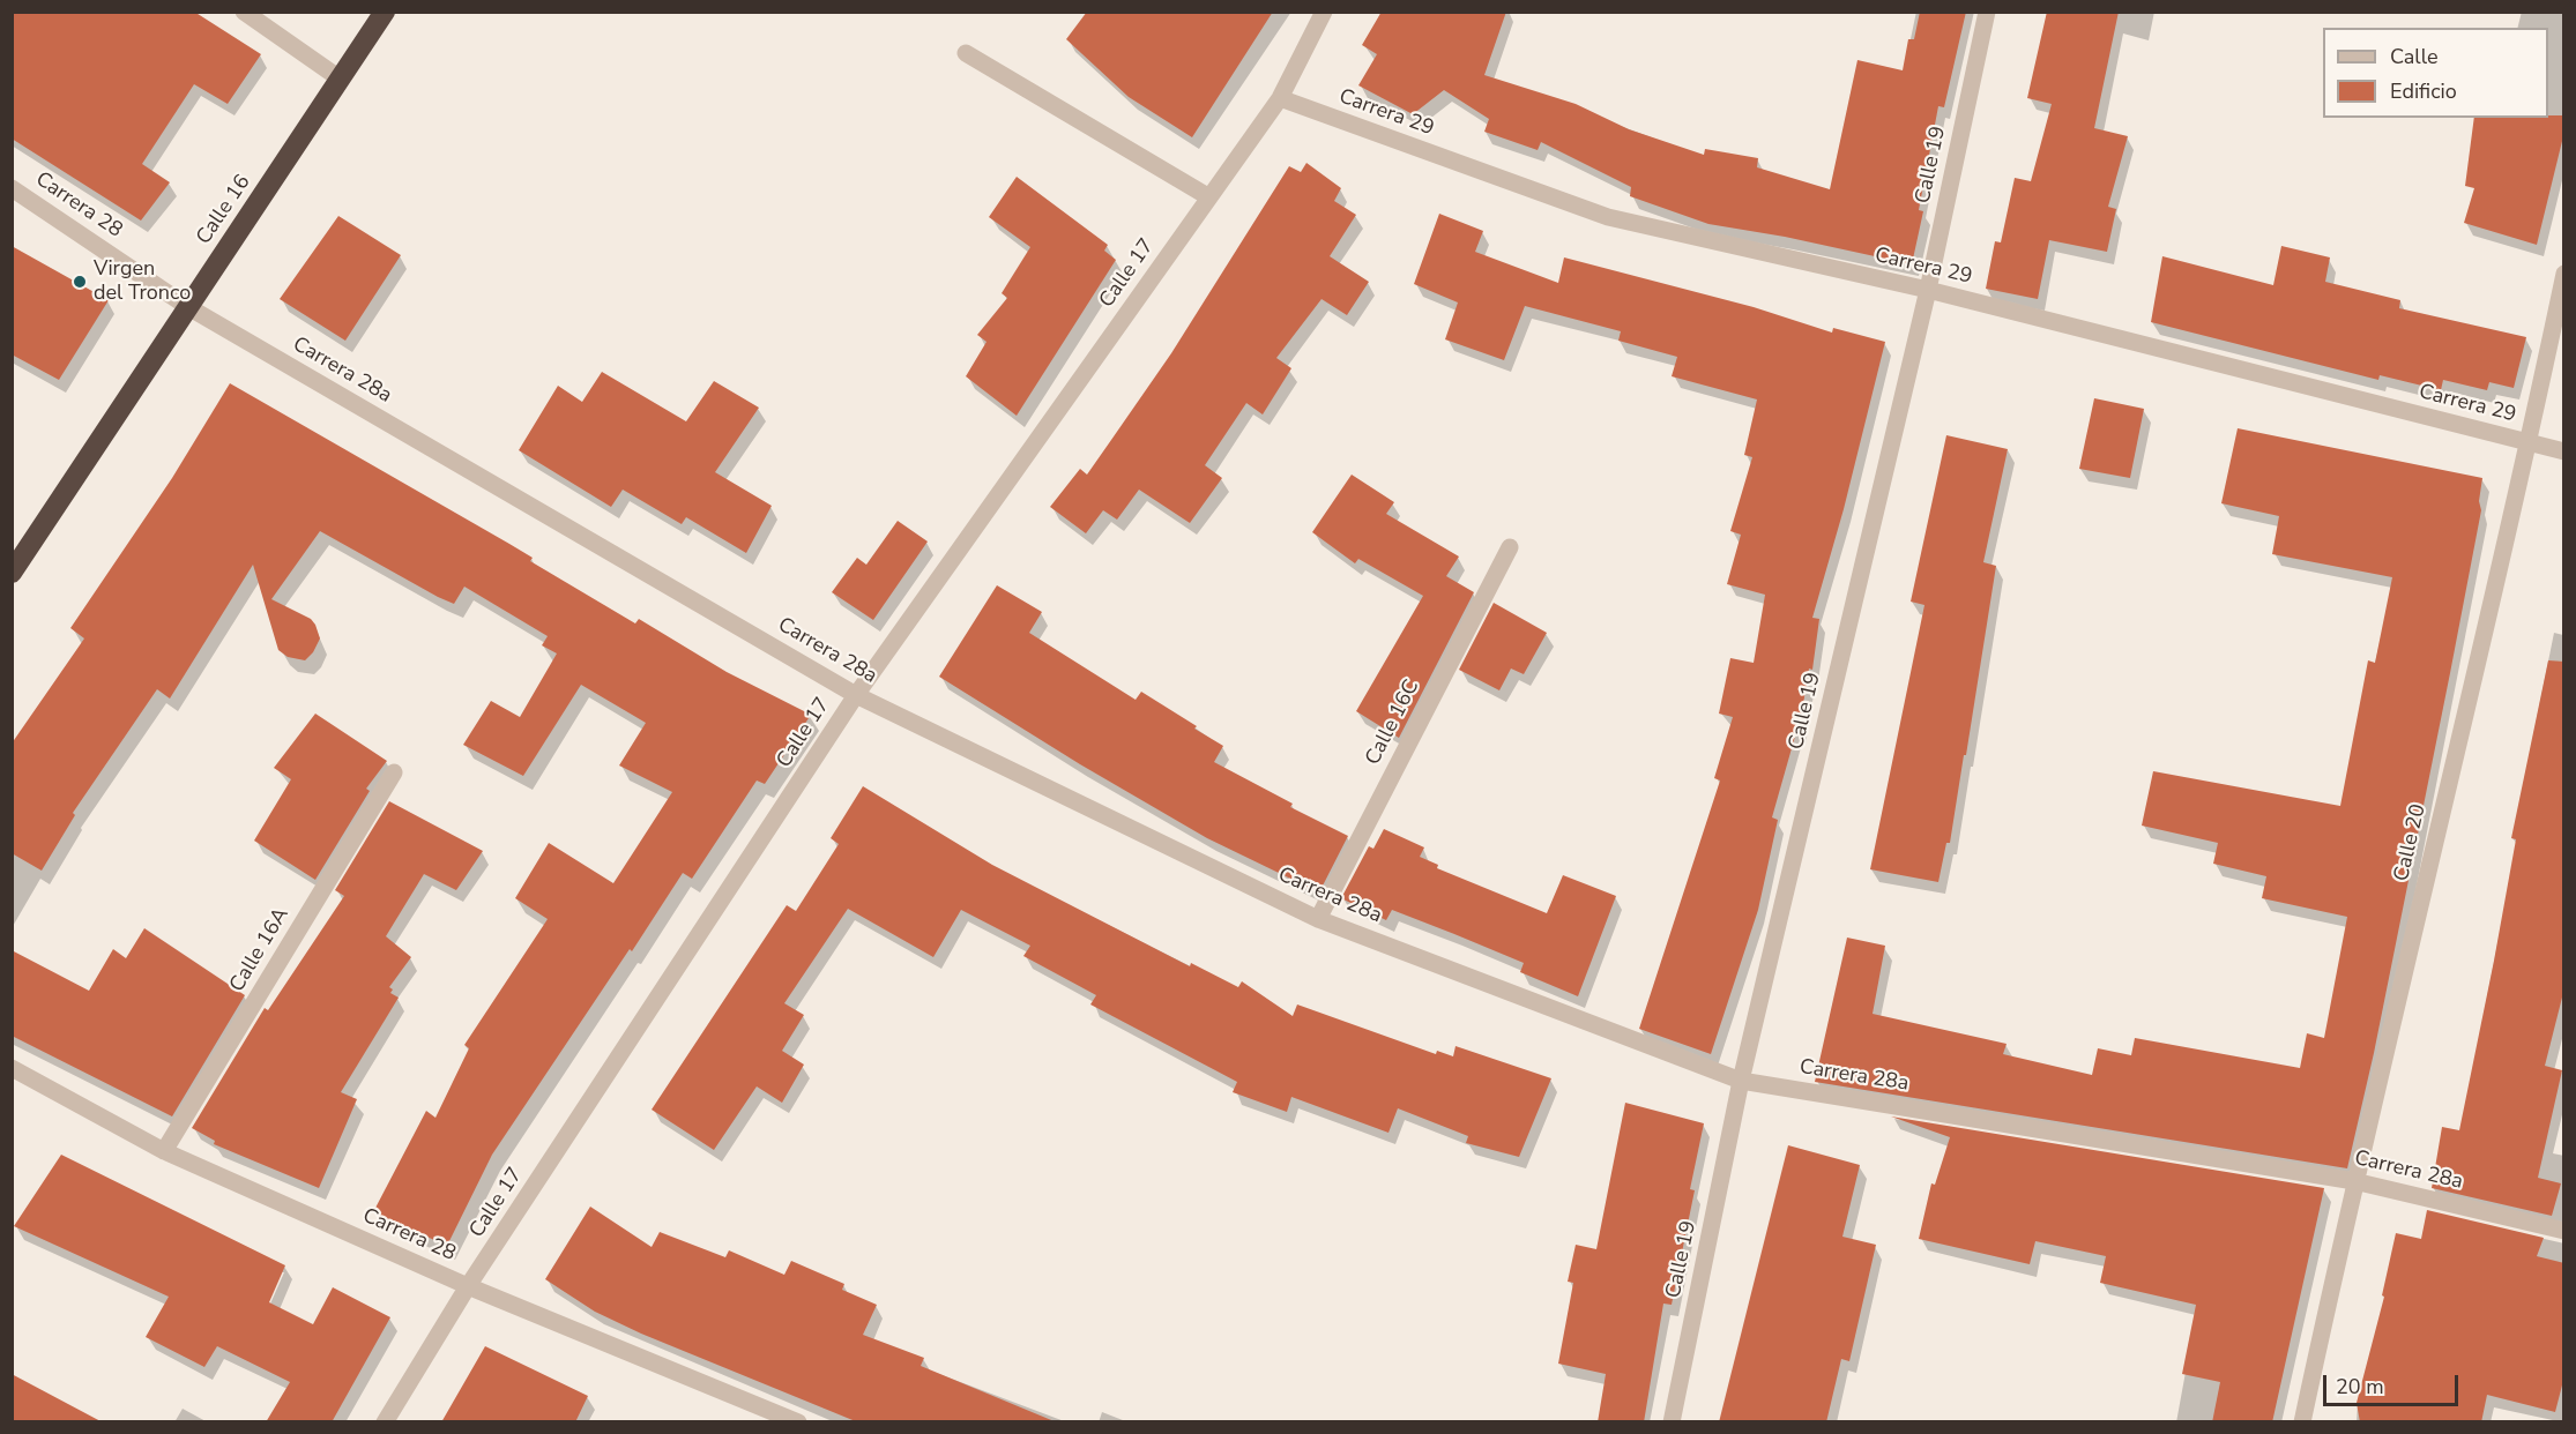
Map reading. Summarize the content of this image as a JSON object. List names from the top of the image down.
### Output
{
  "streets": {
    "highway": ["Calle 16"],
    "street": [
      "Carrera 29",
      "Calle 19",
      "Carrera 28",
      "Calle 17",
      "Carrera 28a",
      "Calle 16C",
      "Calle 20",
      "Calle 16A"
    ]
  },
  "crossings": [
    ["Carrera 29", "Calle 19"],
    ["Carrera 29", "Calle 17"],
    ["Carrera 29", "Calle 20"],
    ["Calle 19", "Carrera 28a"],
    ["Carrera 28", "Calle 16"],
    ["Carrera 28", "Calle 17"],
    ["Carrera 28", "Carrera 28a"],
    ["Carrera 28", "Calle 16A"],
    ["Calle 16", "Carrera 28a"],
    ["Calle 17", "Carrera 28a"],
    ["Carrera 28a", "Calle 16C"],
    ["Carrera 28a", "Calle 20"]
  ],
  "places": ["Virgen del Tronco"],
  "legend": ["Calle", "Edificio"],
  "scale_bar": "20 m"
}
